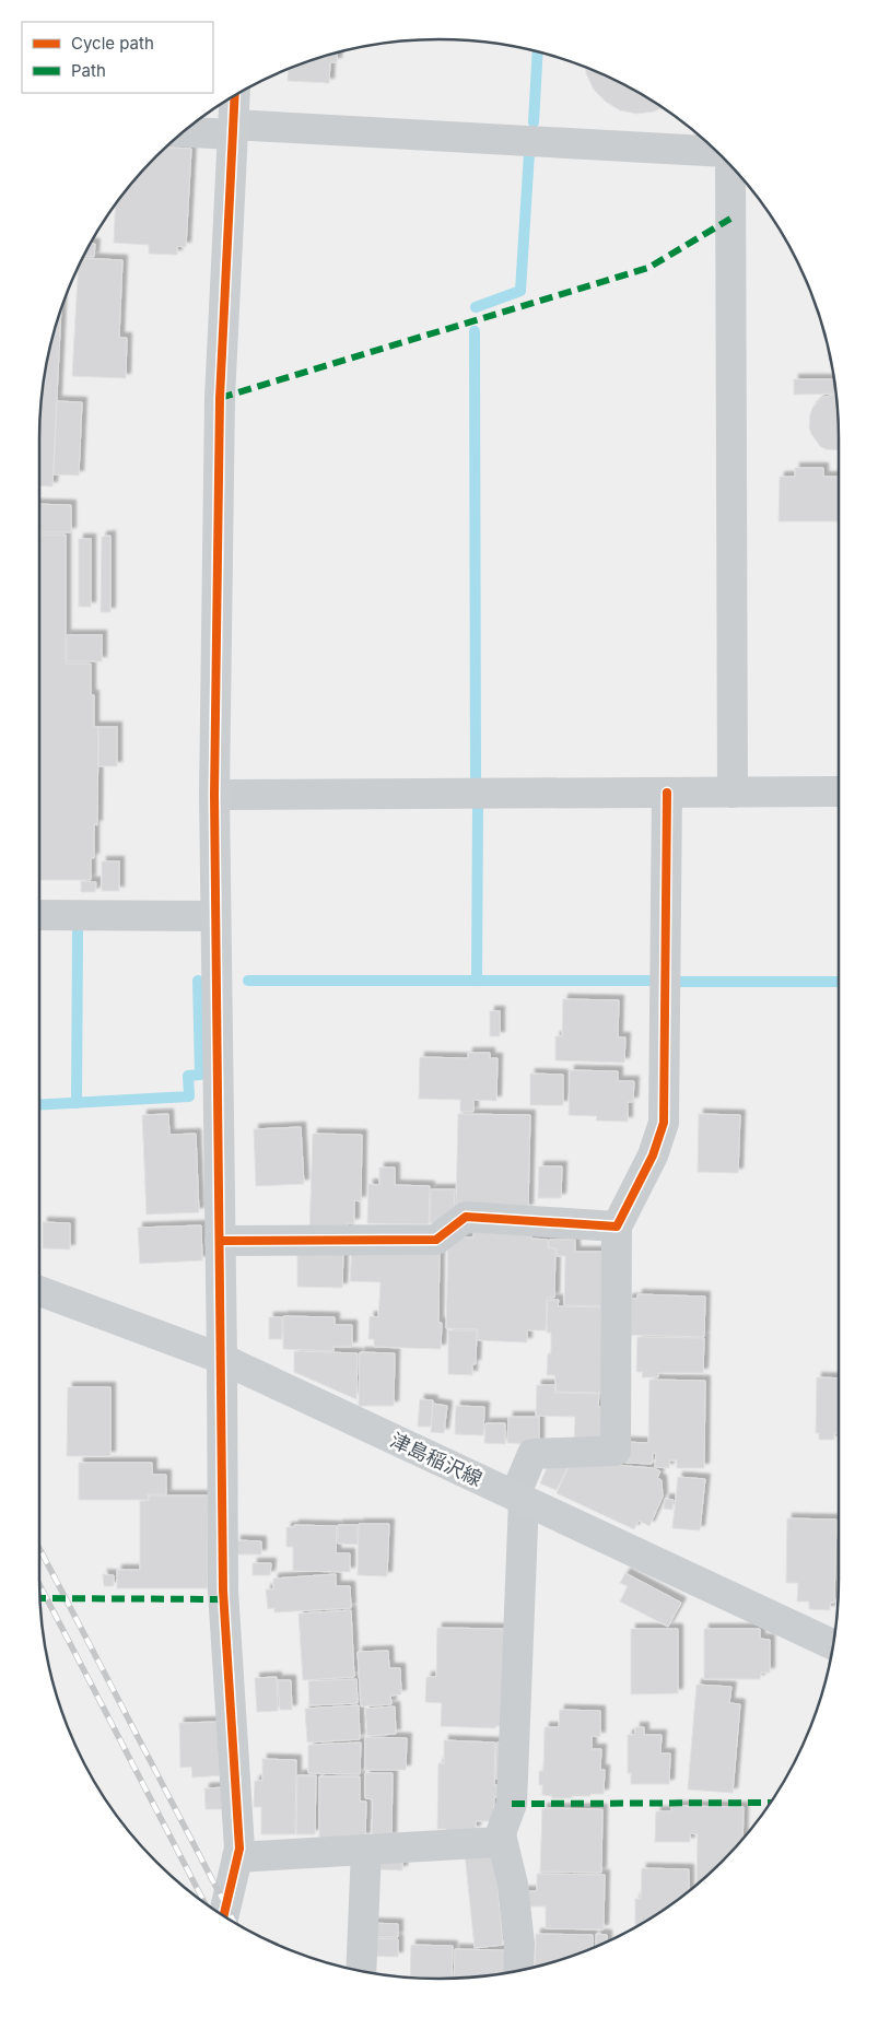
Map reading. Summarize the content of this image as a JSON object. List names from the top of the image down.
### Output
{
  "streets": {
    "street": ["津島稲沢線"]
  },
  "legend": ["Cycle path", "Path"]
}
